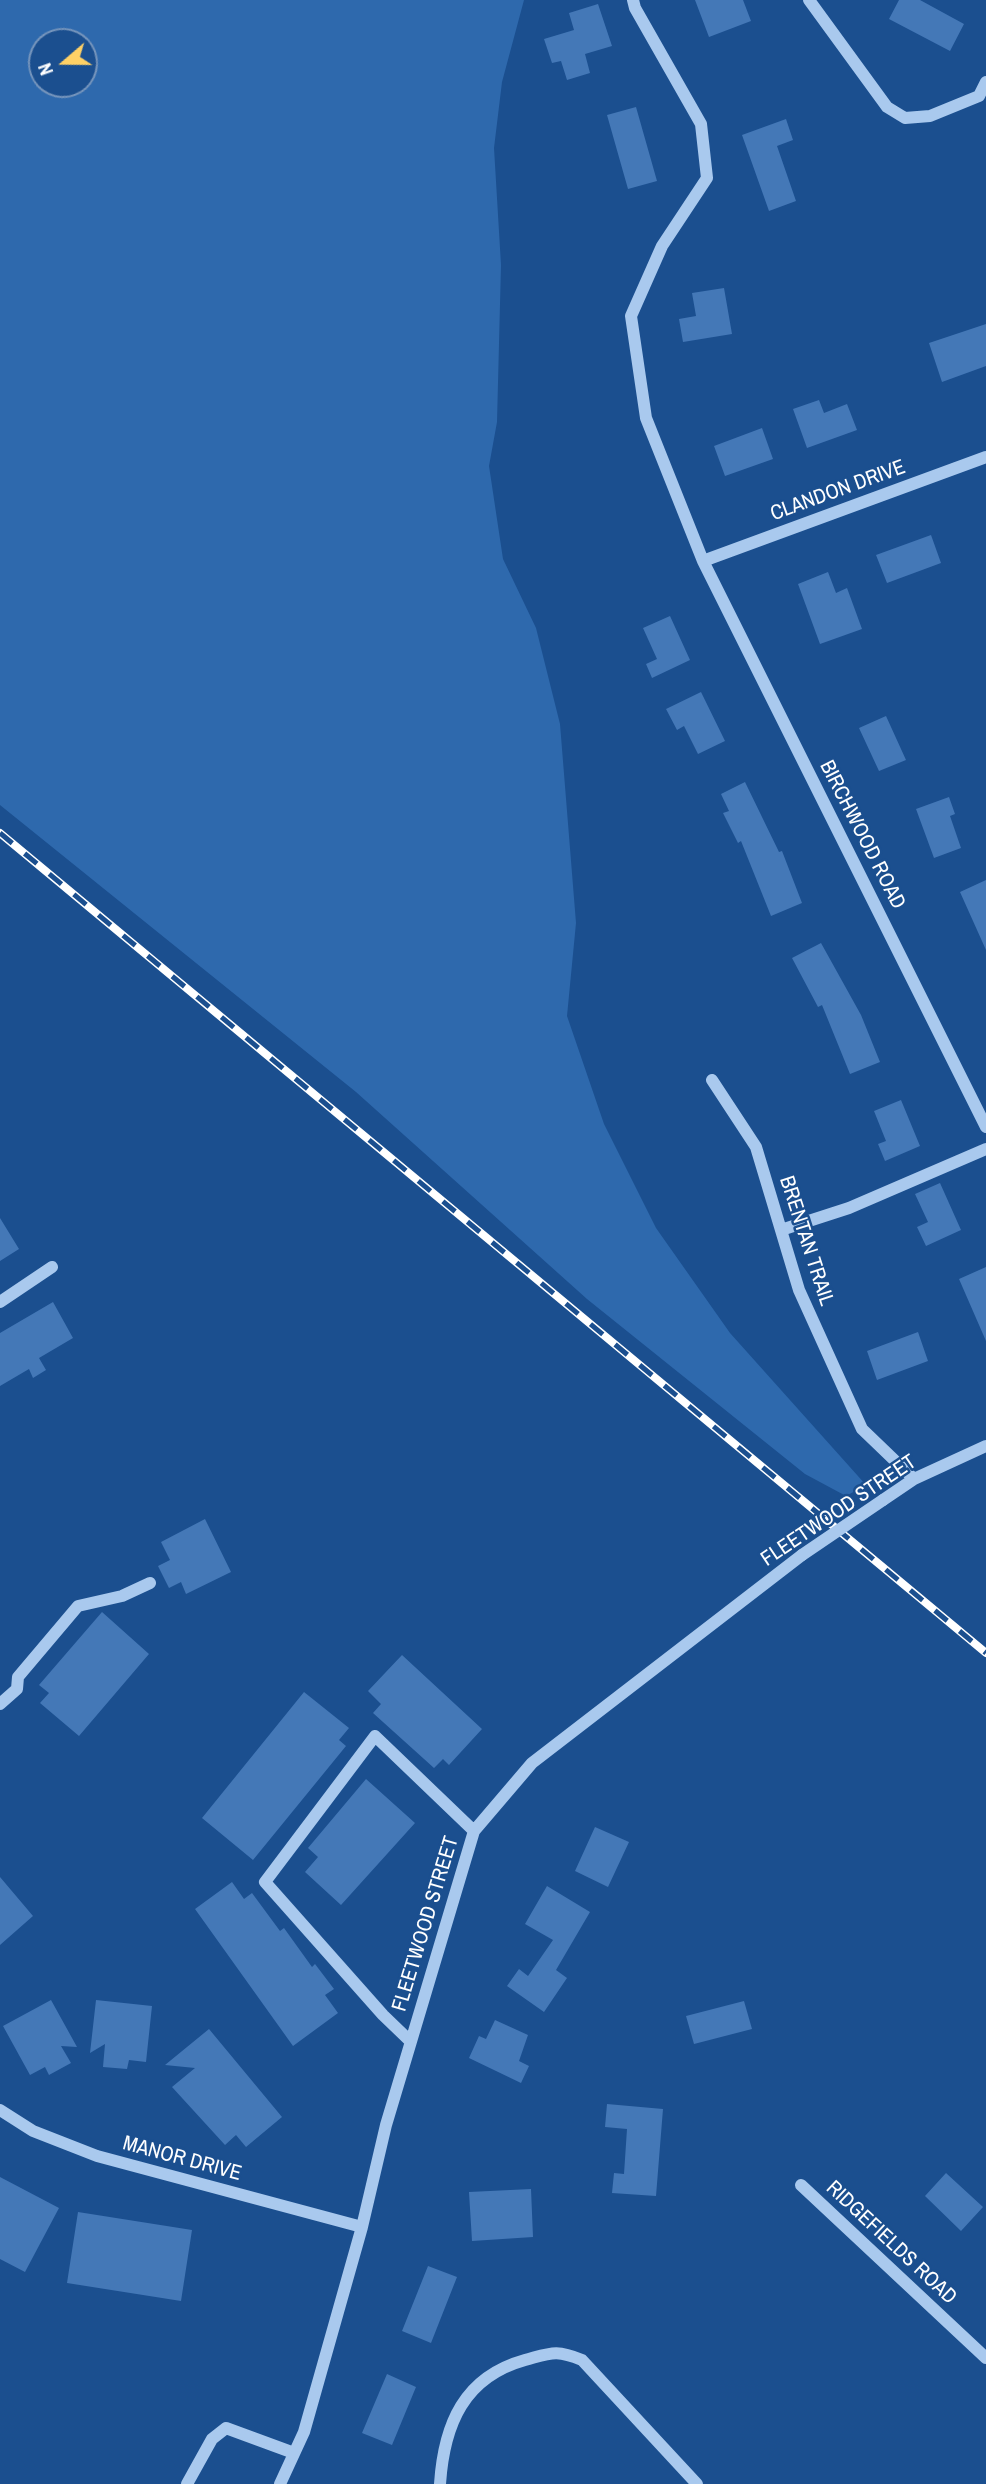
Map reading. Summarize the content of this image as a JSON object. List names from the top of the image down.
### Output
{
  "streets": {
    "street": [
      "CLANDON DRIVE",
      "BIRCHWOOD ROAD",
      "BRENTAN TRAIL",
      "FLEETWOOD STREET",
      "MANOR DRIVE",
      "RIDGEFIELDS ROAD"
    ]
  },
  "crossings": [
    ["CLANDON DRIVE", "BIRCHWOOD ROAD"],
    ["BRENTAN TRAIL", "FLEETWOOD STREET"],
    ["FLEETWOOD STREET", "MANOR DRIVE"]
  ],
  "north": "left"
}
